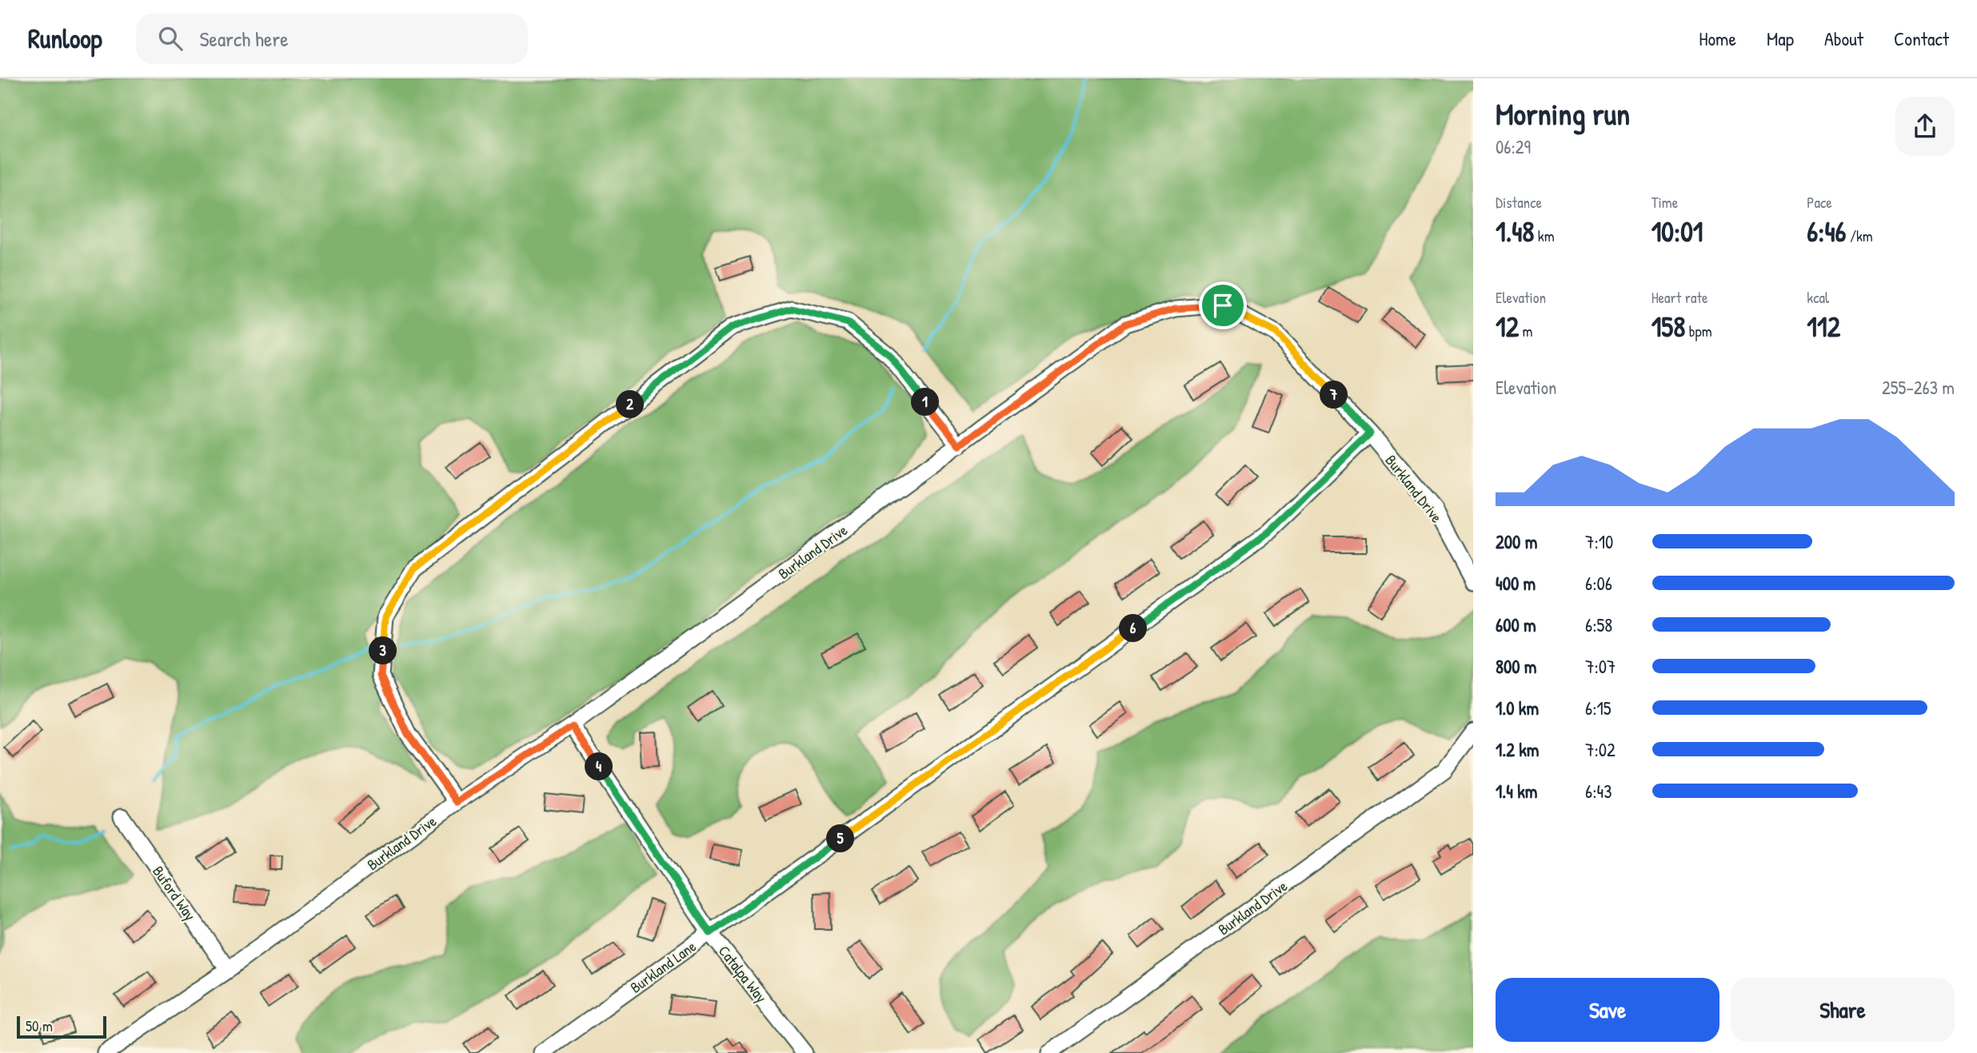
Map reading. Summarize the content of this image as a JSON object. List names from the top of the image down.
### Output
{
  "streets": {
    "street": [
      "Burkland Drive",
      "Buford Way",
      "Burkland Lane",
      "Catalpa Way"
    ]
  },
  "crossings": [
    ["Burkland Drive", "Buford Way"],
    ["Burkland Drive", "Burkland Lane"],
    ["Burkland Drive", "Catalpa Way"],
    ["Burkland Lane", "Catalpa Way"]
  ],
  "scale_bar": "50 m",
  "page": {
    "header": "Runloop",
    "search": "Search here",
    "nav": [
      "Home",
      "Map",
      "About",
      "Contact"
    ],
    "heading": ["Morning run", "06:29"],
    "stats": [
      ["Distance", "1.48 km"],
      ["Time", "10:01"],
      ["Pace", "6:46 /km"],
      ["Elevation", "12 m"],
      ["Heart rate", "158 bpm"],
      ["kcal", "112"]
    ],
    "chart": ["Elevation", "255–263 m"],
    "pins": [
      "7",
      "1",
      "2",
      "6",
      "3",
      "4",
      "5"
    ],
    "list": [
      {
        "name": "200 m",
        "note": "7:10"
      },
      {
        "name": "400 m",
        "note": "6:06"
      },
      {
        "name": "600 m",
        "note": "6:58"
      },
      {
        "name": "800 m",
        "note": "7:07"
      },
      {
        "name": "1.0 km",
        "note": "6:15"
      },
      {
        "name": "1.2 km",
        "note": "7:02"
      },
      {
        "name": "1.4 km",
        "note": "6:43"
      }
    ],
    "buttons": ["Save", "Share"],
    "scale": "50 m"
  }
}
